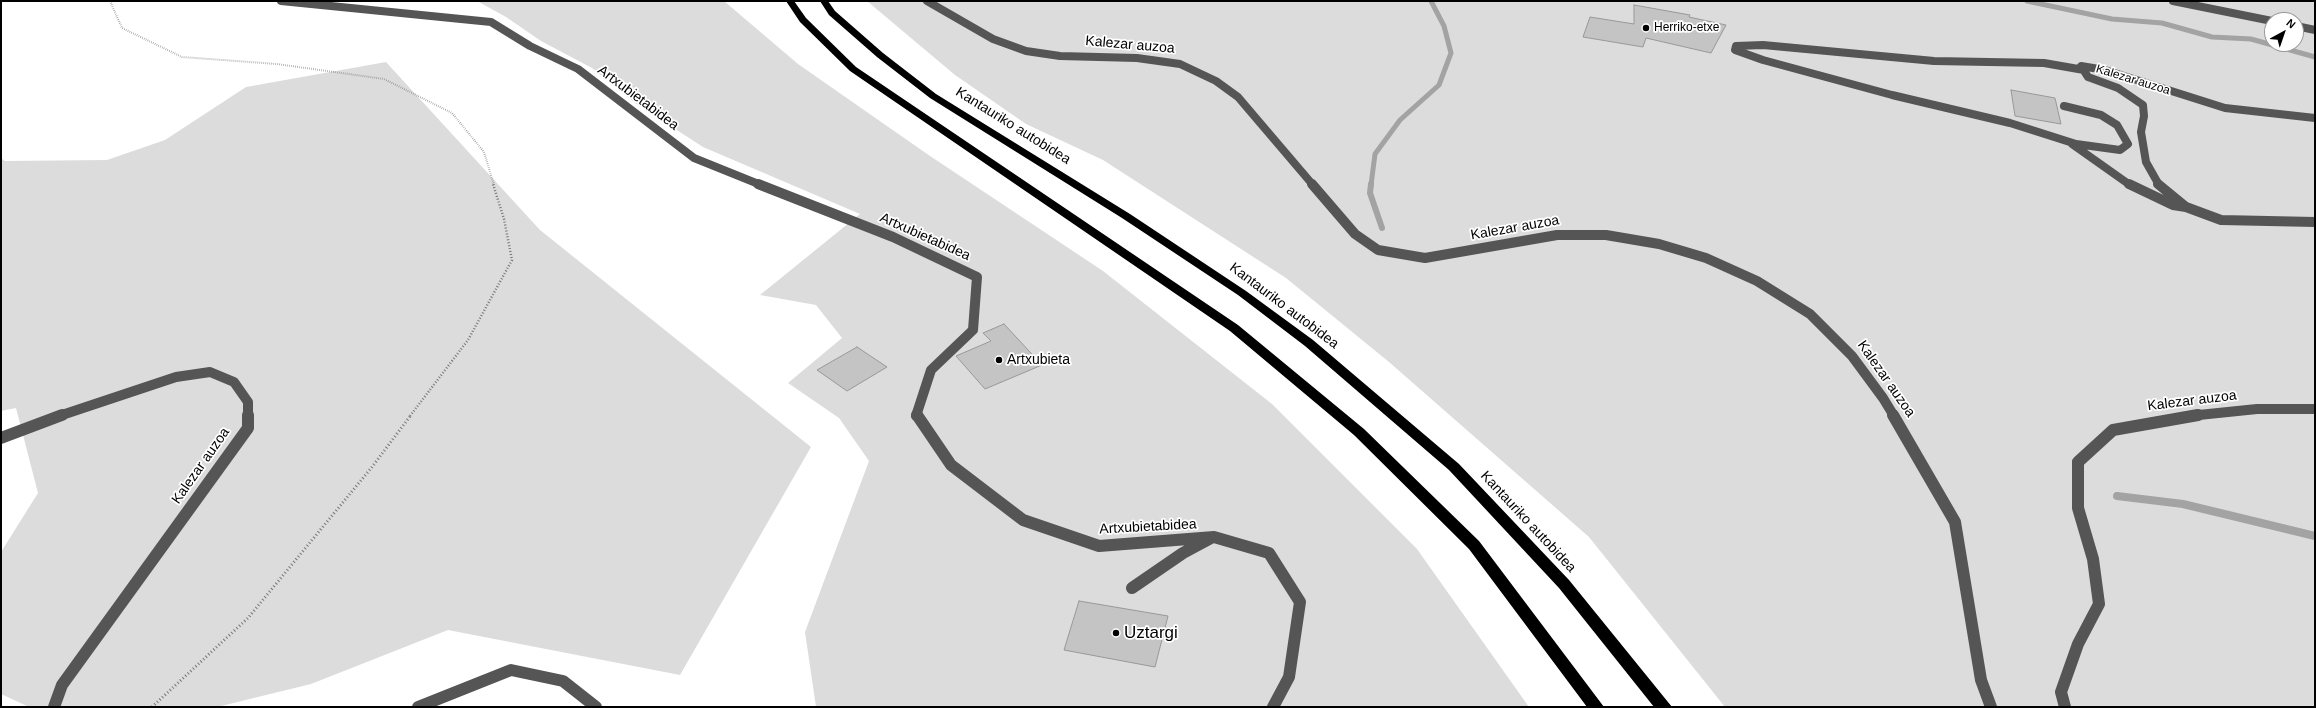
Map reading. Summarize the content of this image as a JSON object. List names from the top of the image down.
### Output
{
  "streets": {
    "highway": ["Kantauriko autobidea"],
    "street": ["Kalezar auzoa", "Artxubietabidea"]
  },
  "places": ["Herriko-etxe", "Artxubieta", "Uztargi"],
  "north": "top right"
}
